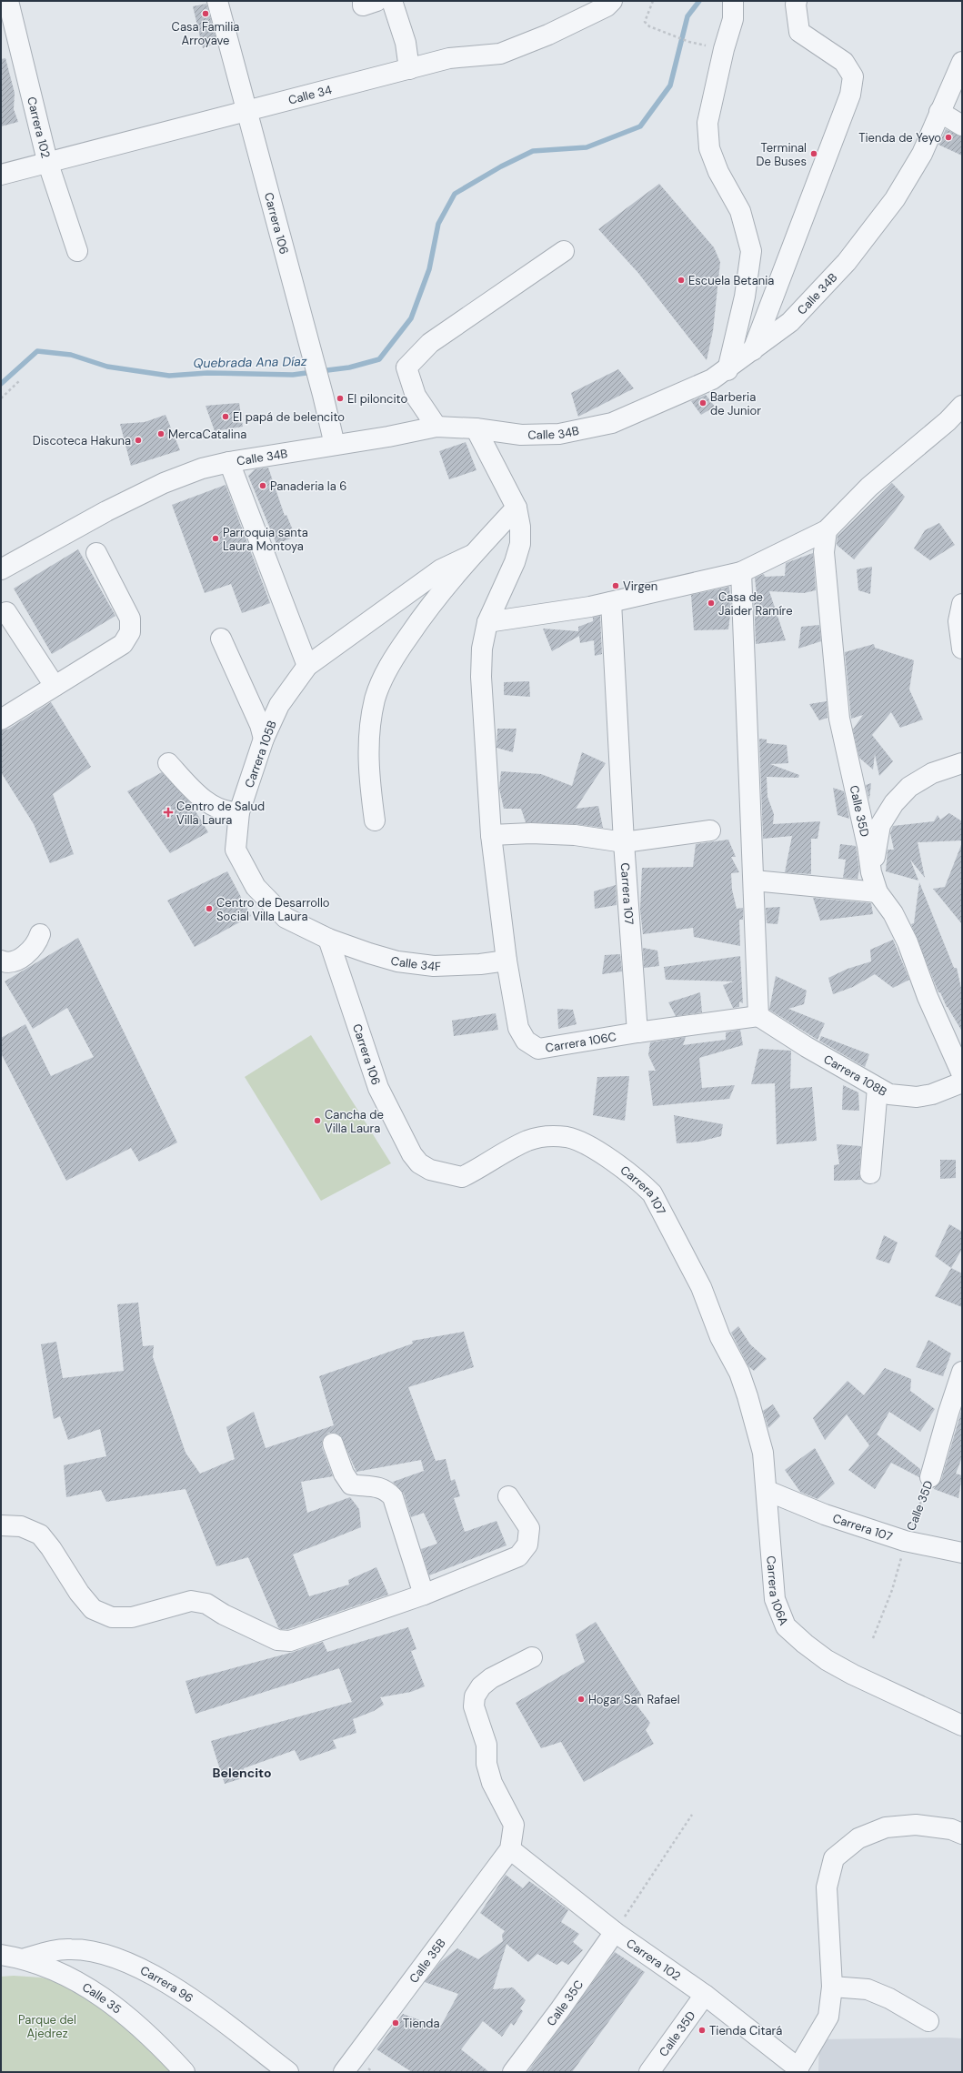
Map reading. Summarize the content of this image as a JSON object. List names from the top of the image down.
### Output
{
  "streets": {
    "street": [
      "Calle 34",
      "Carrera 102",
      "Carrera 106",
      "Calle 34B",
      "Carrera 105B",
      "Calle 35D",
      "Carrera 107",
      "Calle 34F",
      "Carrera 106C",
      "Carrera 108B",
      "Carrera 106A",
      "Calle 35B",
      "Carrera 96",
      "Calle 35",
      "Calle 35C"
    ]
  },
  "crossings": [
    ["Calle 34", "Carrera 102"],
    ["Calle 34", "Carrera 106"],
    ["Carrera 102", "Calle 35D"],
    ["Carrera 102", "Calle 35B"],
    ["Carrera 102", "Calle 35C"],
    ["Carrera 106", "Calle 34B"],
    ["Carrera 106", "Carrera 105B"],
    ["Carrera 106", "Carrera 107"],
    ["Carrera 106", "Calle 34F"],
    ["Carrera 105B", "Calle 34F"],
    ["Calle 35D", "Carrera 107"],
    ["Carrera 107", "Carrera 106C"],
    ["Carrera 107", "Carrera 106A"],
    ["Calle 34F", "Carrera 106C"],
    ["Carrera 106C", "Carrera 108B"],
    ["Carrera 96", "Calle 35"]
  ],
  "districts": ["Belencito"],
  "water": ["Quebrada Ana Díaz"],
  "parks": ["Parque del Ajedrez"],
  "places": {
    "other": [
      "Casa Familia Arroyave",
      "Tienda de Yeyo",
      "Terminal De Buses",
      "Escuela Betania",
      "El piloncito",
      "Barberia de Junior",
      "El papá de belencito",
      "MercaCatalina",
      "Discoteca Hakuna",
      "Panaderia la 6",
      "Parroquia santa Laura Montoya",
      "Virgen",
      "Casa de Jaider Ramíre",
      "Centro de Desarrollo Social Villa Laura",
      "Cancha de Villa Laura",
      "Hogar San Rafael",
      "Tienda",
      "Tienda Citará"
    ],
    "health": ["Centro de Salud Villa Laura"]
  }
}
